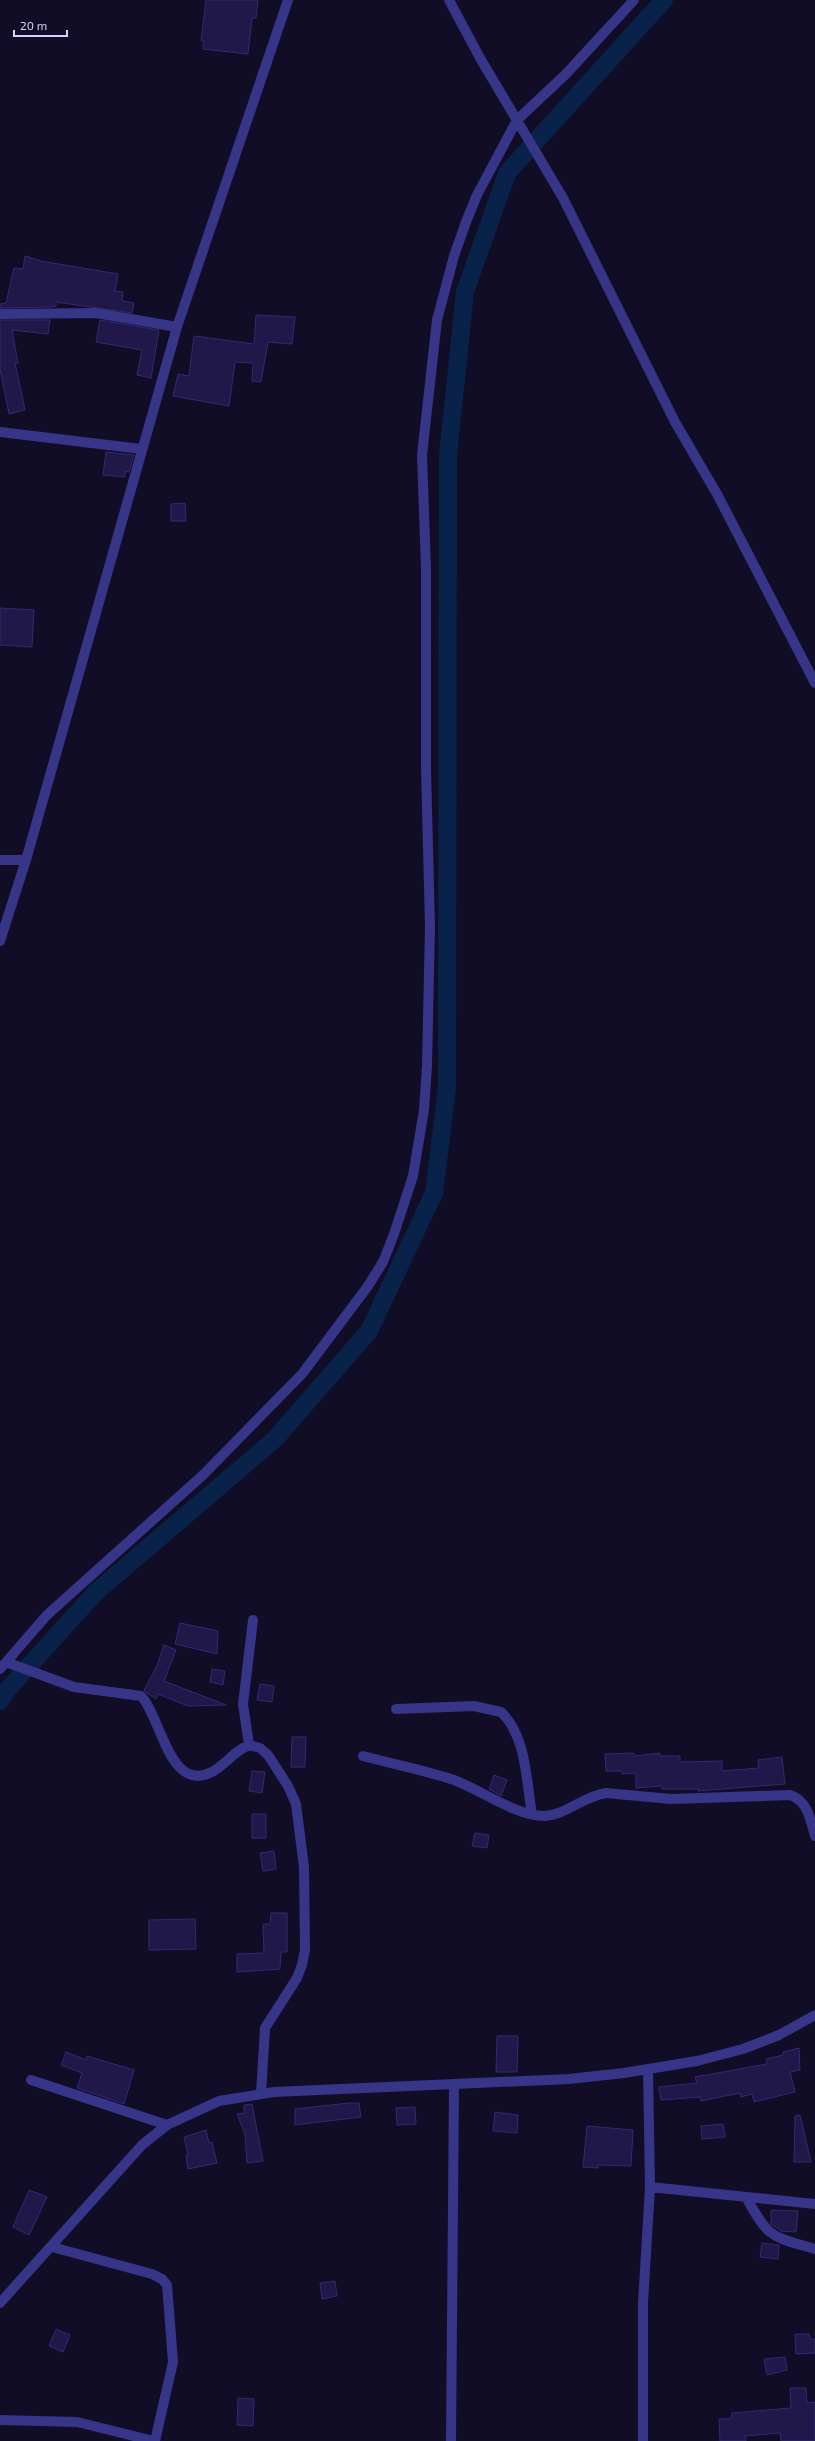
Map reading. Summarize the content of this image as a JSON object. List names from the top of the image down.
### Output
{
  "scale_bar": "20 m"
}
